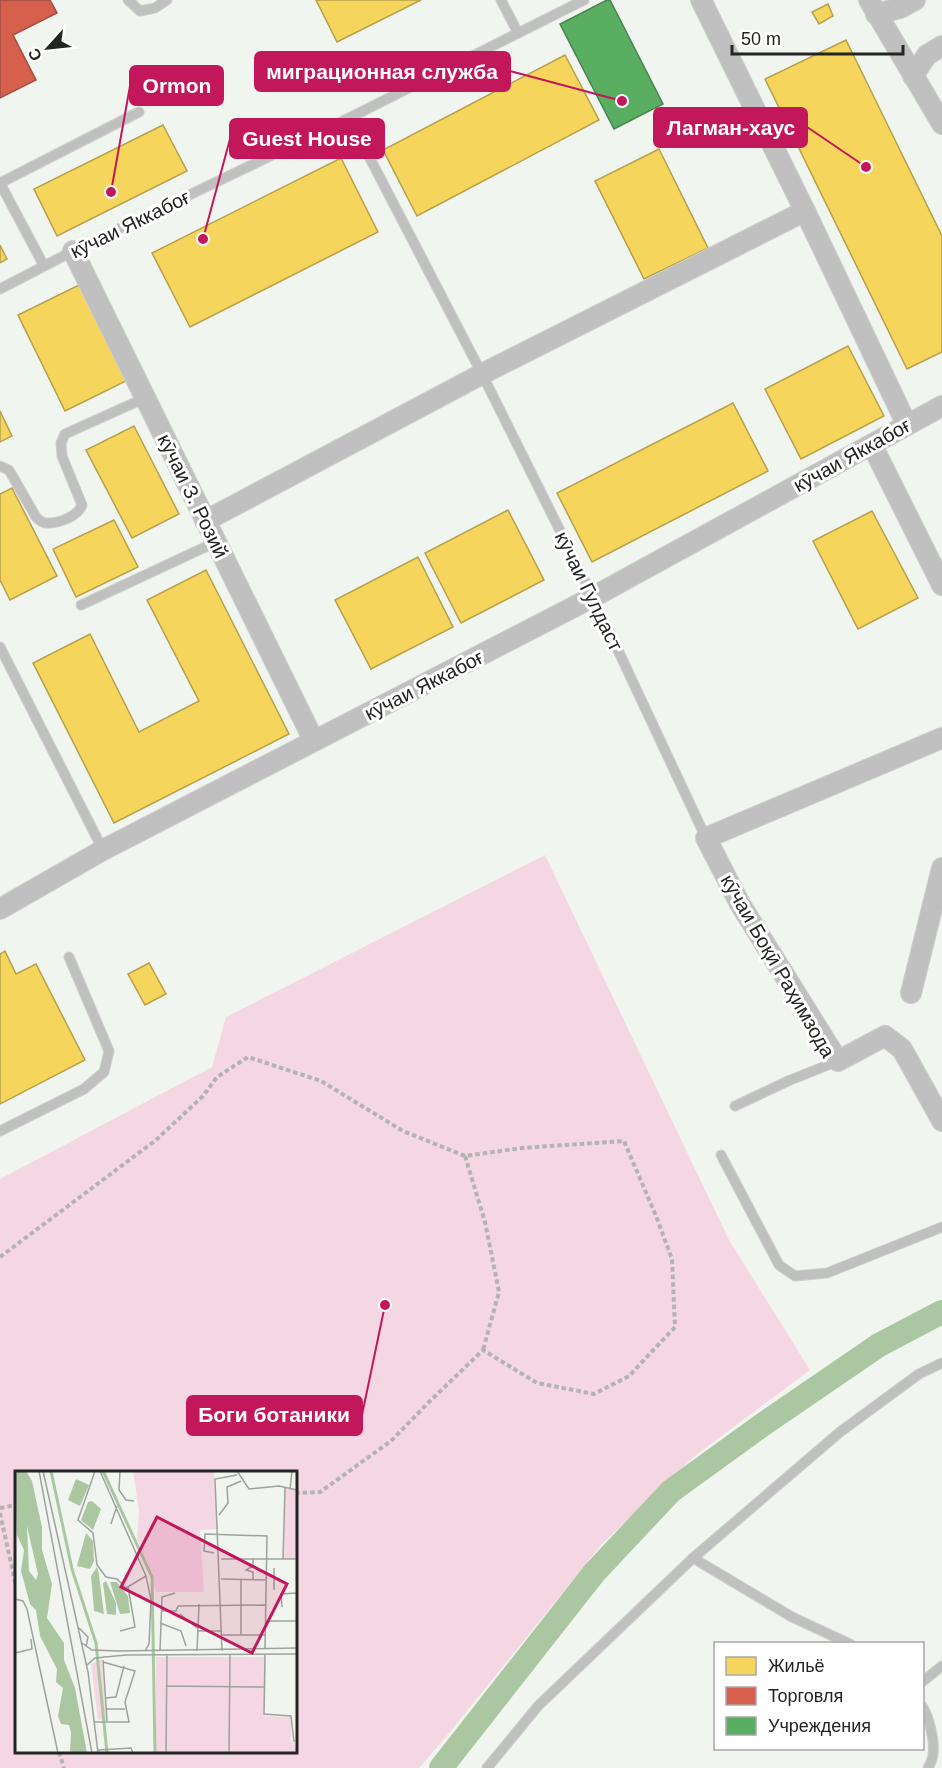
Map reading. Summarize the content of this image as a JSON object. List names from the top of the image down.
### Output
{
  "streets": {
    "street": ["кӯчаи Яккабоғ", "кӯчаи З. Розий", "кӯчаи Боқӣ Раҳимзода"],
    "lane": ["кӯчаи Гулдаст"]
  },
  "crossings": [
    ["кӯчаи Яккабоғ", "кӯчаи З. Розий"],
    ["кӯчаи Яккабоғ", "кӯчаи Гулдаст"],
    ["кӯчаи Гулдаст", "кӯчаи Боқӣ Раҳимзода"]
  ],
  "places": [
    "миграционная служба",
    "Лагман-хаус",
    "Ormon",
    "Guest House",
    "Боги ботаники"
  ],
  "legend": ["Жильё", "Торговля", "Учреждения"],
  "scale_bar": "50 m",
  "north": "bottom left"
}
